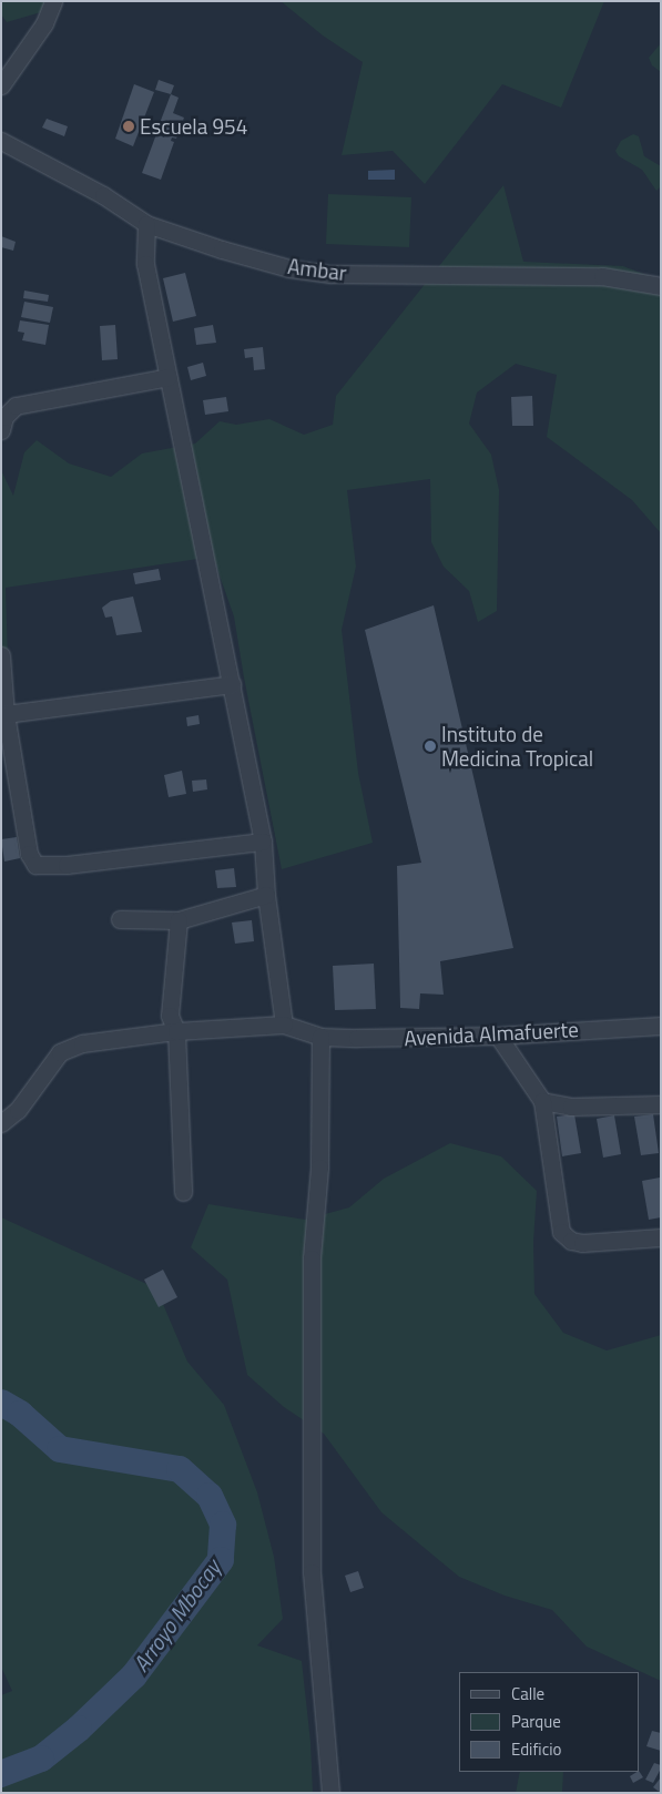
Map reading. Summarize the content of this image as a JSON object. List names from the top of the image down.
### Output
{
  "streets": {
    "street": ["Ambar", "Avenida Almafuerte"]
  },
  "water": ["Arroyo Mbocay"],
  "places": ["Escuela 954", "Instituto de Medicina Tropical"],
  "legend": ["Calle", "Parque", "Edificio"]
}
